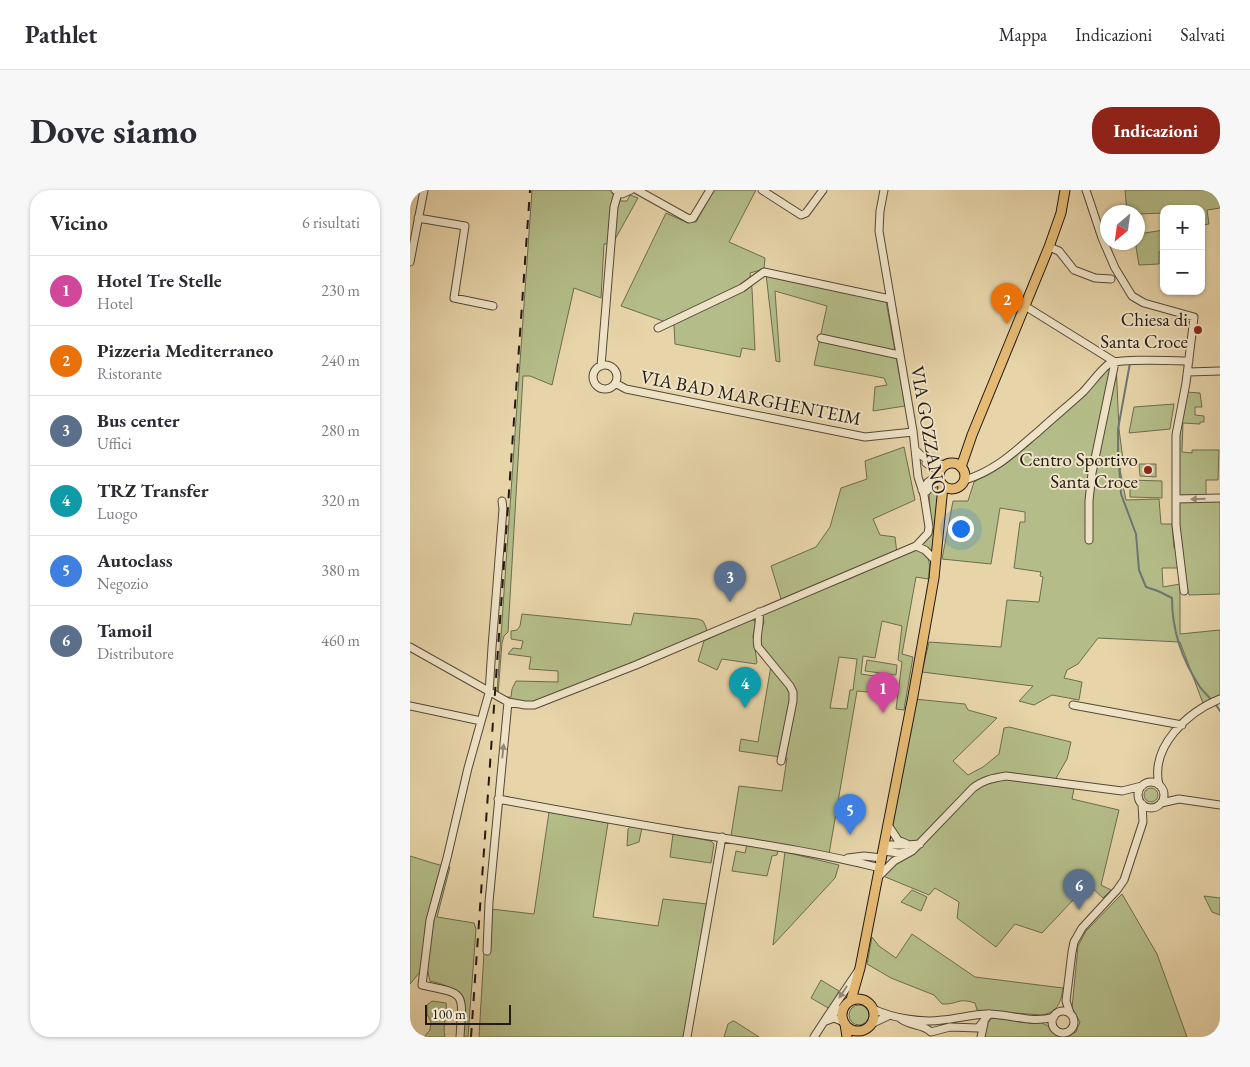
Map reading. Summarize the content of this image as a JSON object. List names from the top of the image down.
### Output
{
  "streets": {
    "main road": ["VIA GOZZANO"],
    "street": ["VIA BAD MARGHENTEIM"]
  },
  "crossings": [
    ["VIA BAD MARGHENTEIM", "VIA GOZZANO"]
  ],
  "places": ["Chiesa di Santa Croce", "Centro Sportivo Santa Croce"],
  "scale_bar": "100 m",
  "north": "bottom left",
  "page": {
    "header": "Pathlet",
    "nav": ["Mappa", "Indicazioni", "Salvati"],
    "buttons": "Indicazioni",
    "title": "Dove siamo",
    "heading": ["Vicino", "6 risultati"],
    "map_buttons": ["+", "−"],
    "list": [
      {
        "mark": "1",
        "name": "Hotel Tre Stelle",
        "note": "Hotel",
        "value": "230 m"
      },
      {
        "mark": "2",
        "name": "Pizzeria Mediterraneo",
        "note": "Ristorante",
        "value": "240 m"
      },
      {
        "mark": "3",
        "name": "Bus center",
        "note": "Uffici",
        "value": "280 m"
      },
      {
        "mark": "4",
        "name": "TRZ Transfer",
        "note": "Luogo",
        "value": "320 m"
      },
      {
        "mark": "5",
        "name": "Autoclass",
        "note": "Negozio",
        "value": "380 m"
      },
      {
        "mark": "6",
        "name": "Tamoil",
        "note": "Distributore",
        "value": "460 m"
      }
    ],
    "pins": [
      "2",
      "3",
      "4",
      "1",
      "5",
      "6"
    ],
    "scale": "100 m"
  }
}
